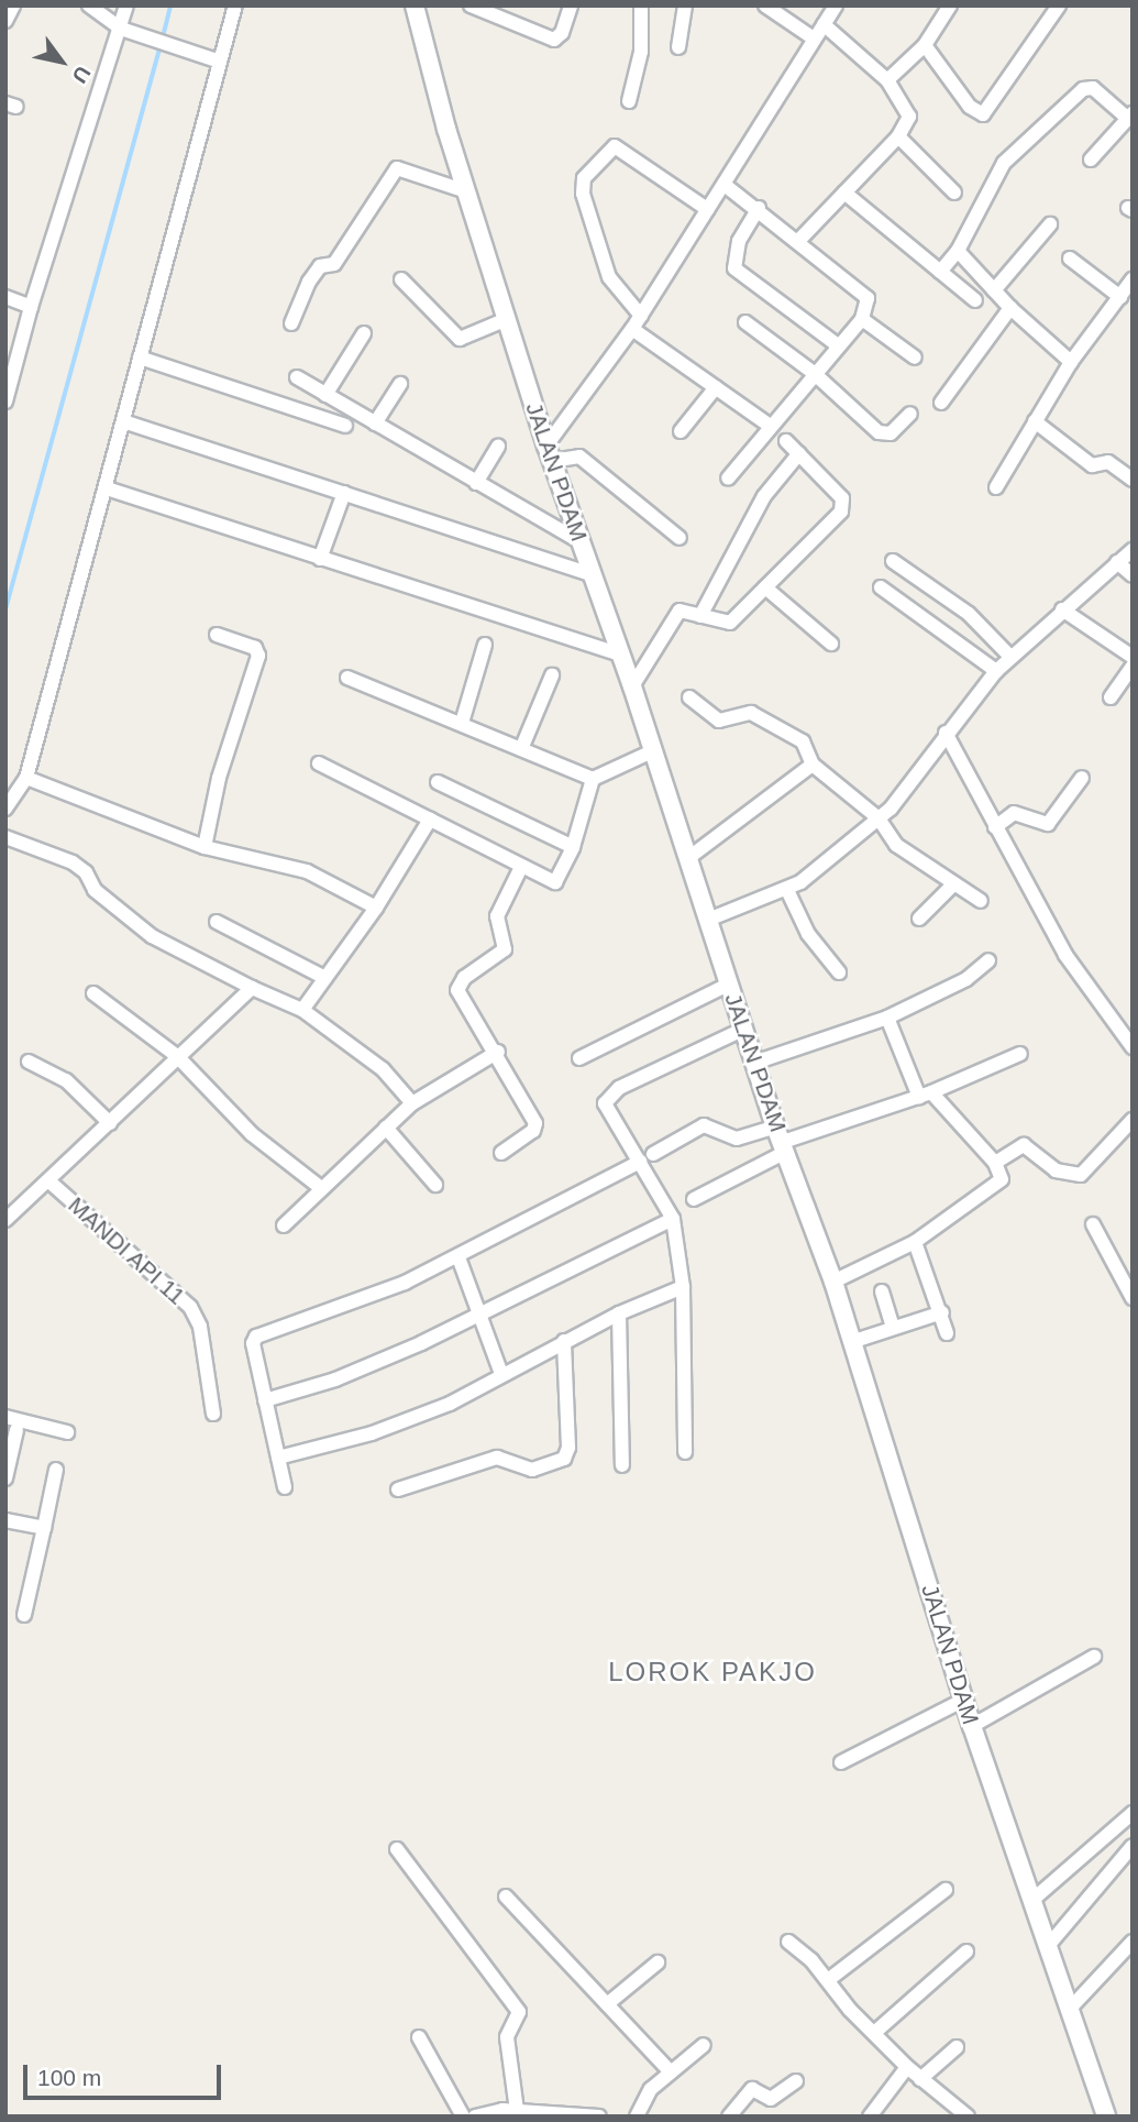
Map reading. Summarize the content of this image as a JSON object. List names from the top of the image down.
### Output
{
  "streets": {
    "street": ["JALAN PDAM", "MANDI API 11"]
  },
  "districts": ["LOROK PAKJO"],
  "scale_bar": "100 m",
  "north": "bottom right"
}
